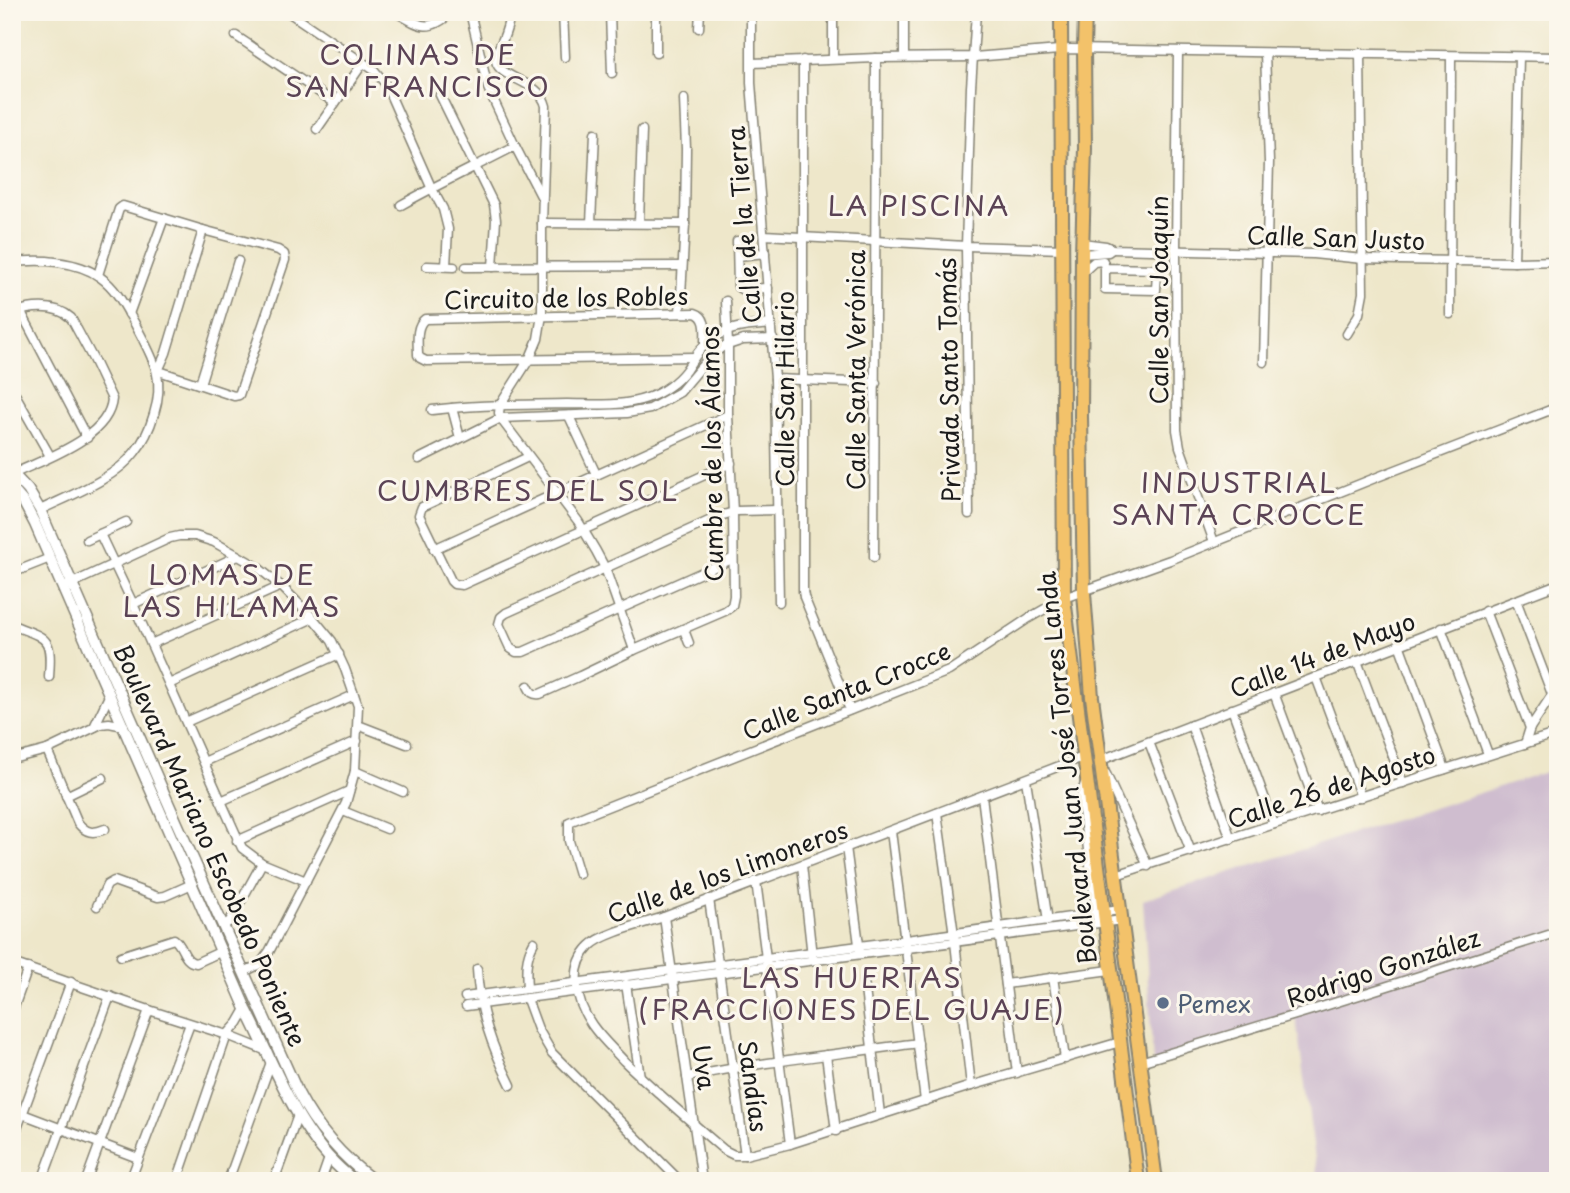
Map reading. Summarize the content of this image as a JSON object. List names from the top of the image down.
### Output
{
  "streets": {
    "main road": ["Boulevard Juan José Torres Landa"],
    "street": [
      "Calle de la Tierra",
      "Calle San Justo",
      "Circuito de los Robles",
      "Calle San Joaquín",
      "Calle Santa Verónica",
      "Privada Santo Tomás",
      "Calle San Hilario",
      "Cumbre de los Álamos",
      "Calle 14 de Mayo",
      "Calle Santa Crocce",
      "Calle 26 de Agosto",
      "Boulevard Mariano Escobedo Poniente",
      "Calle de los Limoneros",
      "Rodrigo González",
      "Uva",
      "Sandías"
    ]
  },
  "crossings": [
    ["Calle San Justo", "Calle San Joaquín"],
    ["Calle San Justo", "Boulevard Juan José Torres Landa"],
    ["Calle San Joaquín", "Calle Santa Crocce"],
    ["Calle San Hilario", "Calle Santa Crocce"],
    ["Calle 14 de Mayo", "Boulevard Juan José Torres Landa"],
    ["Calle Santa Crocce", "Boulevard Juan José Torres Landa"],
    ["Boulevard Juan José Torres Landa", "Calle 26 de Agosto"],
    ["Boulevard Juan José Torres Landa", "Calle de los Limoneros"],
    ["Boulevard Juan José Torres Landa", "Rodrigo González"],
    ["Calle de los Limoneros", "Uva"],
    ["Calle de los Limoneros", "Sandías"]
  ],
  "districts": [
    "COLINAS DE SAN FRANCISCO",
    "LA PISCINA",
    "INDUSTRIAL SANTA CROCCE",
    "CUMBRES DEL SOL",
    "LOMAS DE LAS HILAMAS",
    "LAS HUERTAS (FRACCIONES DEL GUAJE)"
  ],
  "places": ["Pemex"]
}
